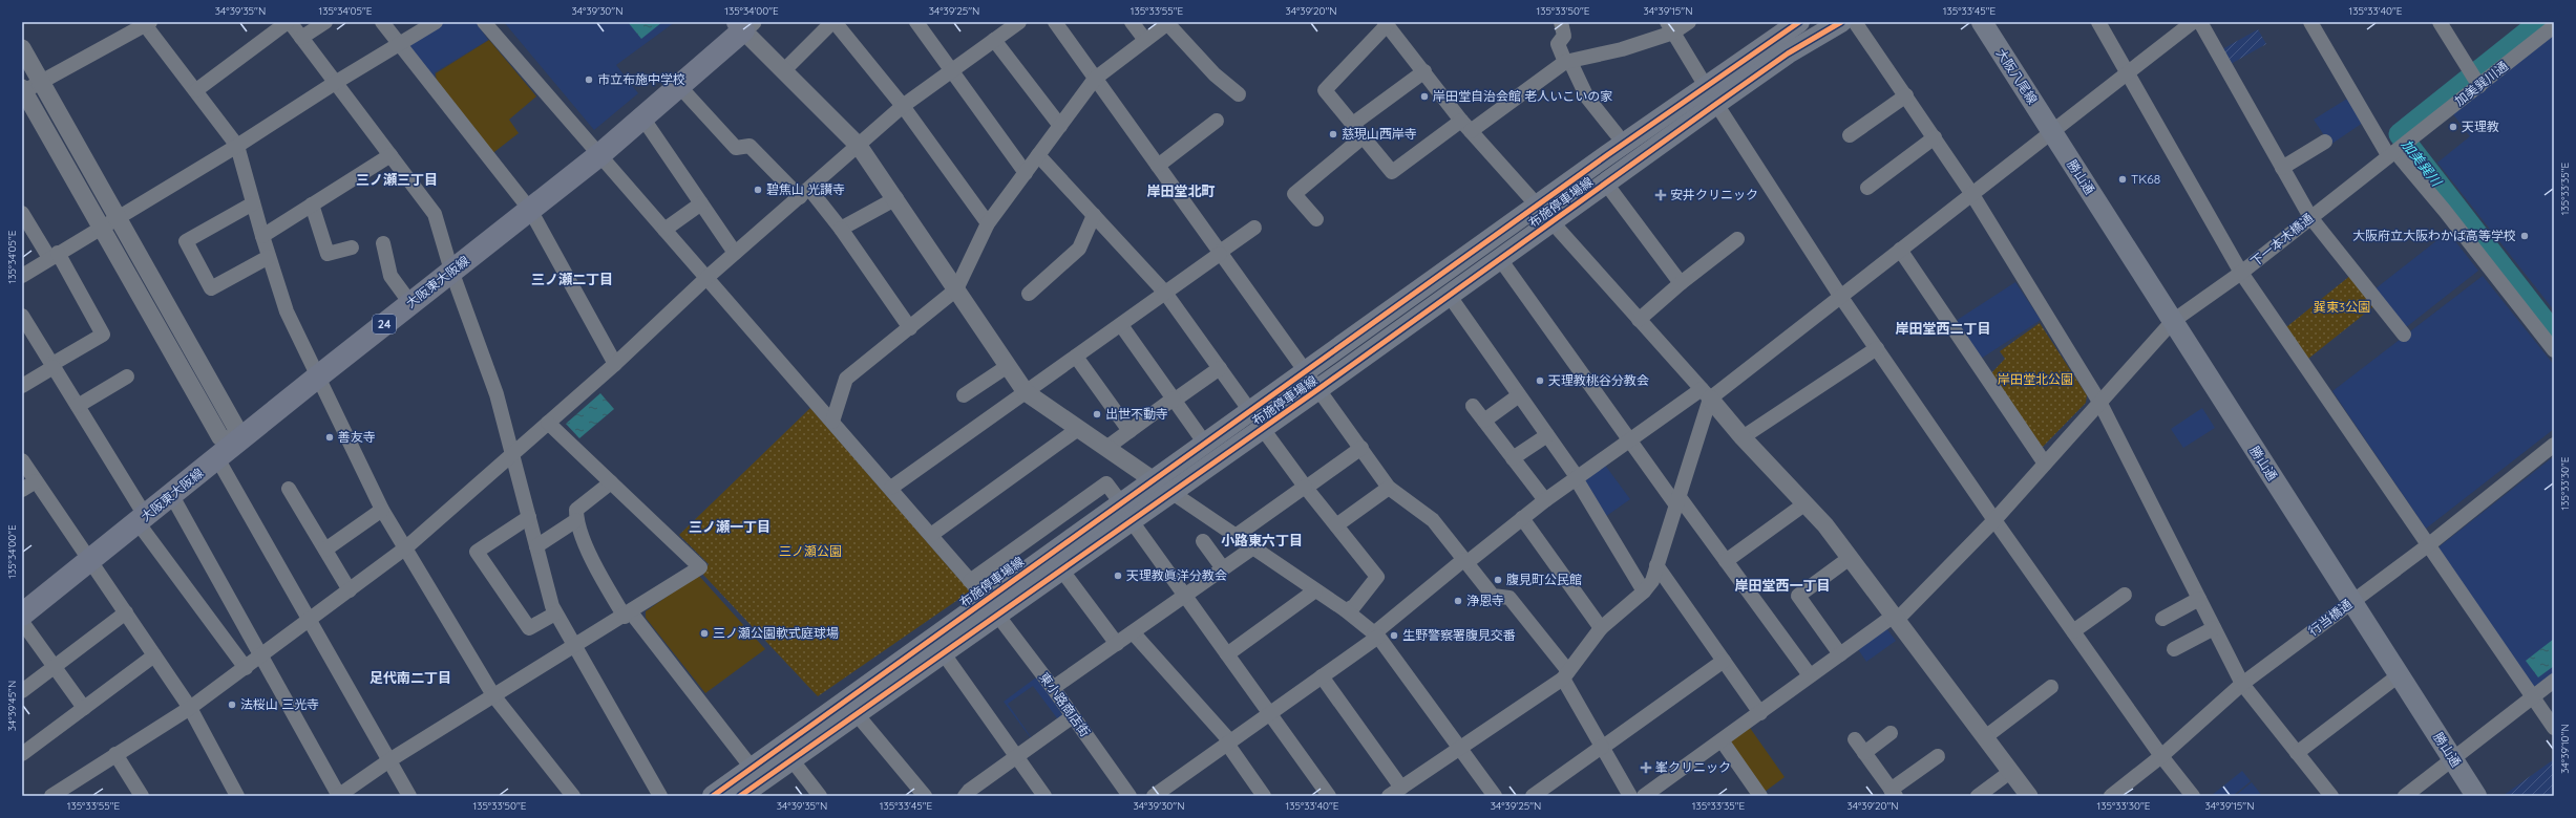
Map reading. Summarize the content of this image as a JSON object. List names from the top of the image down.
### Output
{
  "streets": {
    "main road": [
      "大阪八尾線",
      "勝山通",
      "布施停車場線",
      "大阪東大阪線",
      "24"
    ],
    "street": [
      "加美巽川通",
      "下一本木橋通",
      "行当橋通",
      "東小路商店街"
    ]
  },
  "crossings": [
    ["大阪八尾線", "勝山通"],
    ["加美巽川通", "下一本木橋通"],
    ["勝山通", "下一本木橋通"],
    ["勝山通", "行当橋通"],
    ["布施停車場線", "東小路商店街"],
    ["大阪東大阪線", "東小路商店街"]
  ],
  "districts": [
    "三ノ瀬三丁目",
    "岸田堂北町",
    "三ノ瀬二丁目",
    "岸田堂西二丁目",
    "三ノ瀬一丁目",
    "小路東六丁目",
    "岸田堂西一丁目",
    "足代南二丁目"
  ],
  "water": ["加美巽川"],
  "parks": ["巽東3公園", "岸田堂北公園", "三ノ瀬公園"],
  "places": {
    "other": [
      "市立布施中学校",
      "岸田堂自治会館 老人いこいの家",
      "天理教",
      "慈現山西岸寺",
      "TK68",
      "碧焦山 光讃寺",
      "大阪府立大阪わかば高等学校",
      "天理教桃谷分教会",
      "出世不動寺",
      "善友寺",
      "天理教眞洋分教会",
      "腹見町公民館",
      "浄恩寺",
      "三ノ瀬公園軟式庭球場",
      "生野警察署腹見交番",
      "法桜山 三光寺"
    ],
    "health": ["安井クリニック", "峯クリニック"]
  },
  "coordinates": [
    "34°39'35\"N",
    "135°34'05\"E",
    "34°39'30\"N",
    "135°34'00\"E",
    "34°39'25\"N",
    "135°33'55\"E",
    "34°39'20\"N",
    "135°33'50\"E",
    "34°39'15\"N",
    "135°33'45\"E",
    "135°33'40\"E",
    "135°33'35\"E",
    "135°33'30\"E",
    "34°39'45\"N",
    "34°39'10\"N"
  ]
}
